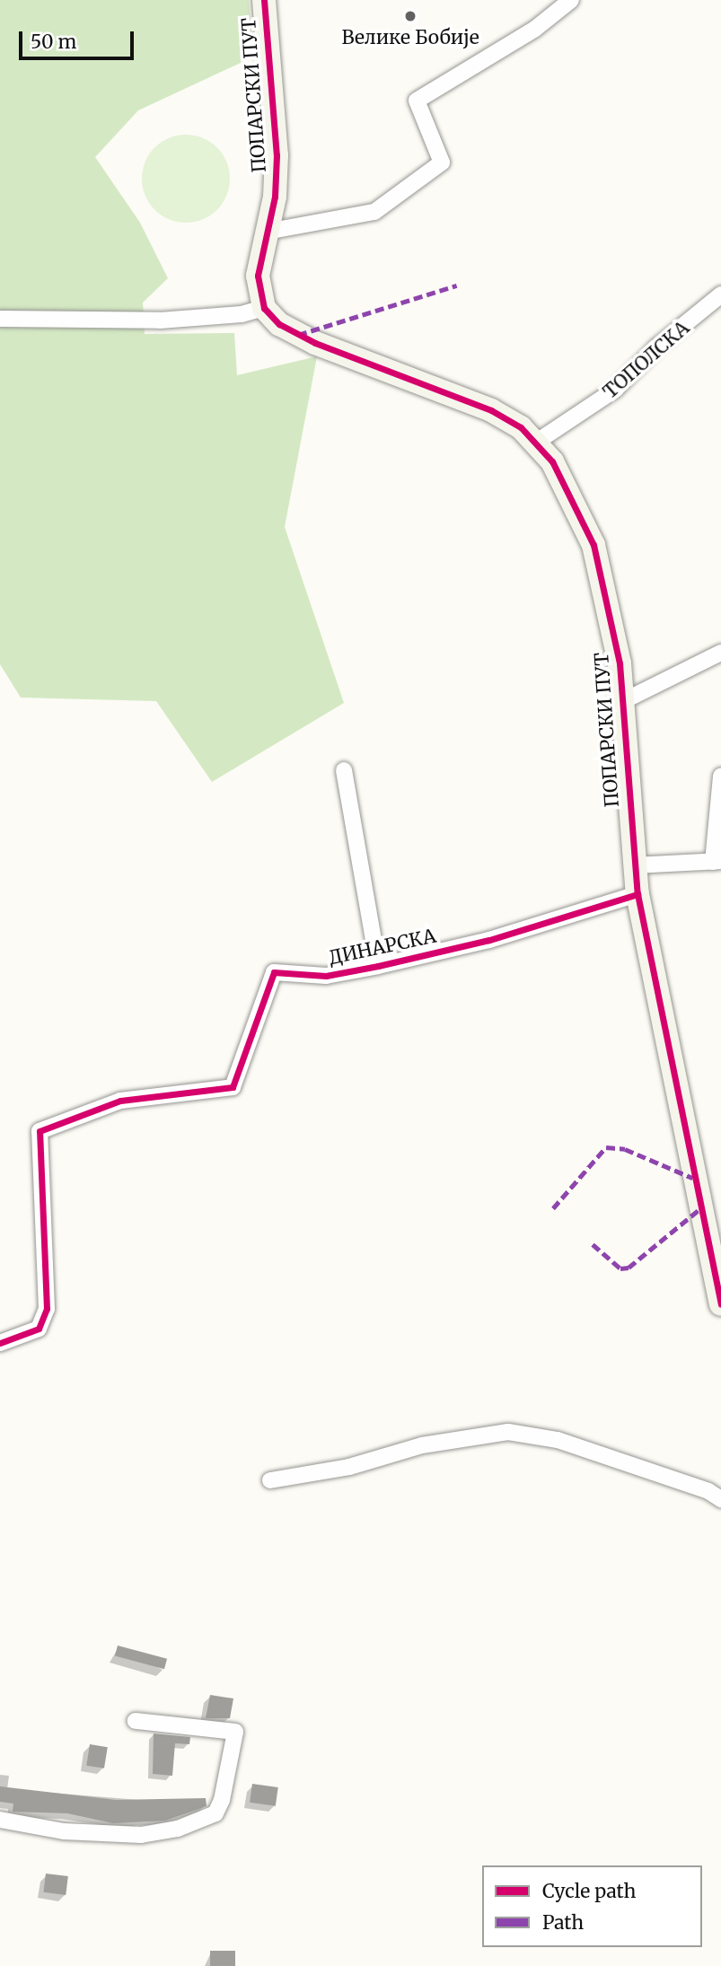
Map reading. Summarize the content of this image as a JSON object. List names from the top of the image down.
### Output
{
  "streets": {
    "street": ["ПОПАРСКИ ПУТ", "ТОПОЛСКА", "ДИНАРСКА"]
  },
  "crossings": [
    ["ПОПАРСКИ ПУТ", "ТОПОЛСКА"],
    ["ПОПАРСКИ ПУТ", "ДИНАРСКА"]
  ],
  "places": ["Велике Бобије"],
  "legend": ["Cycle path", "Path"],
  "scale_bar": "50 m"
}
